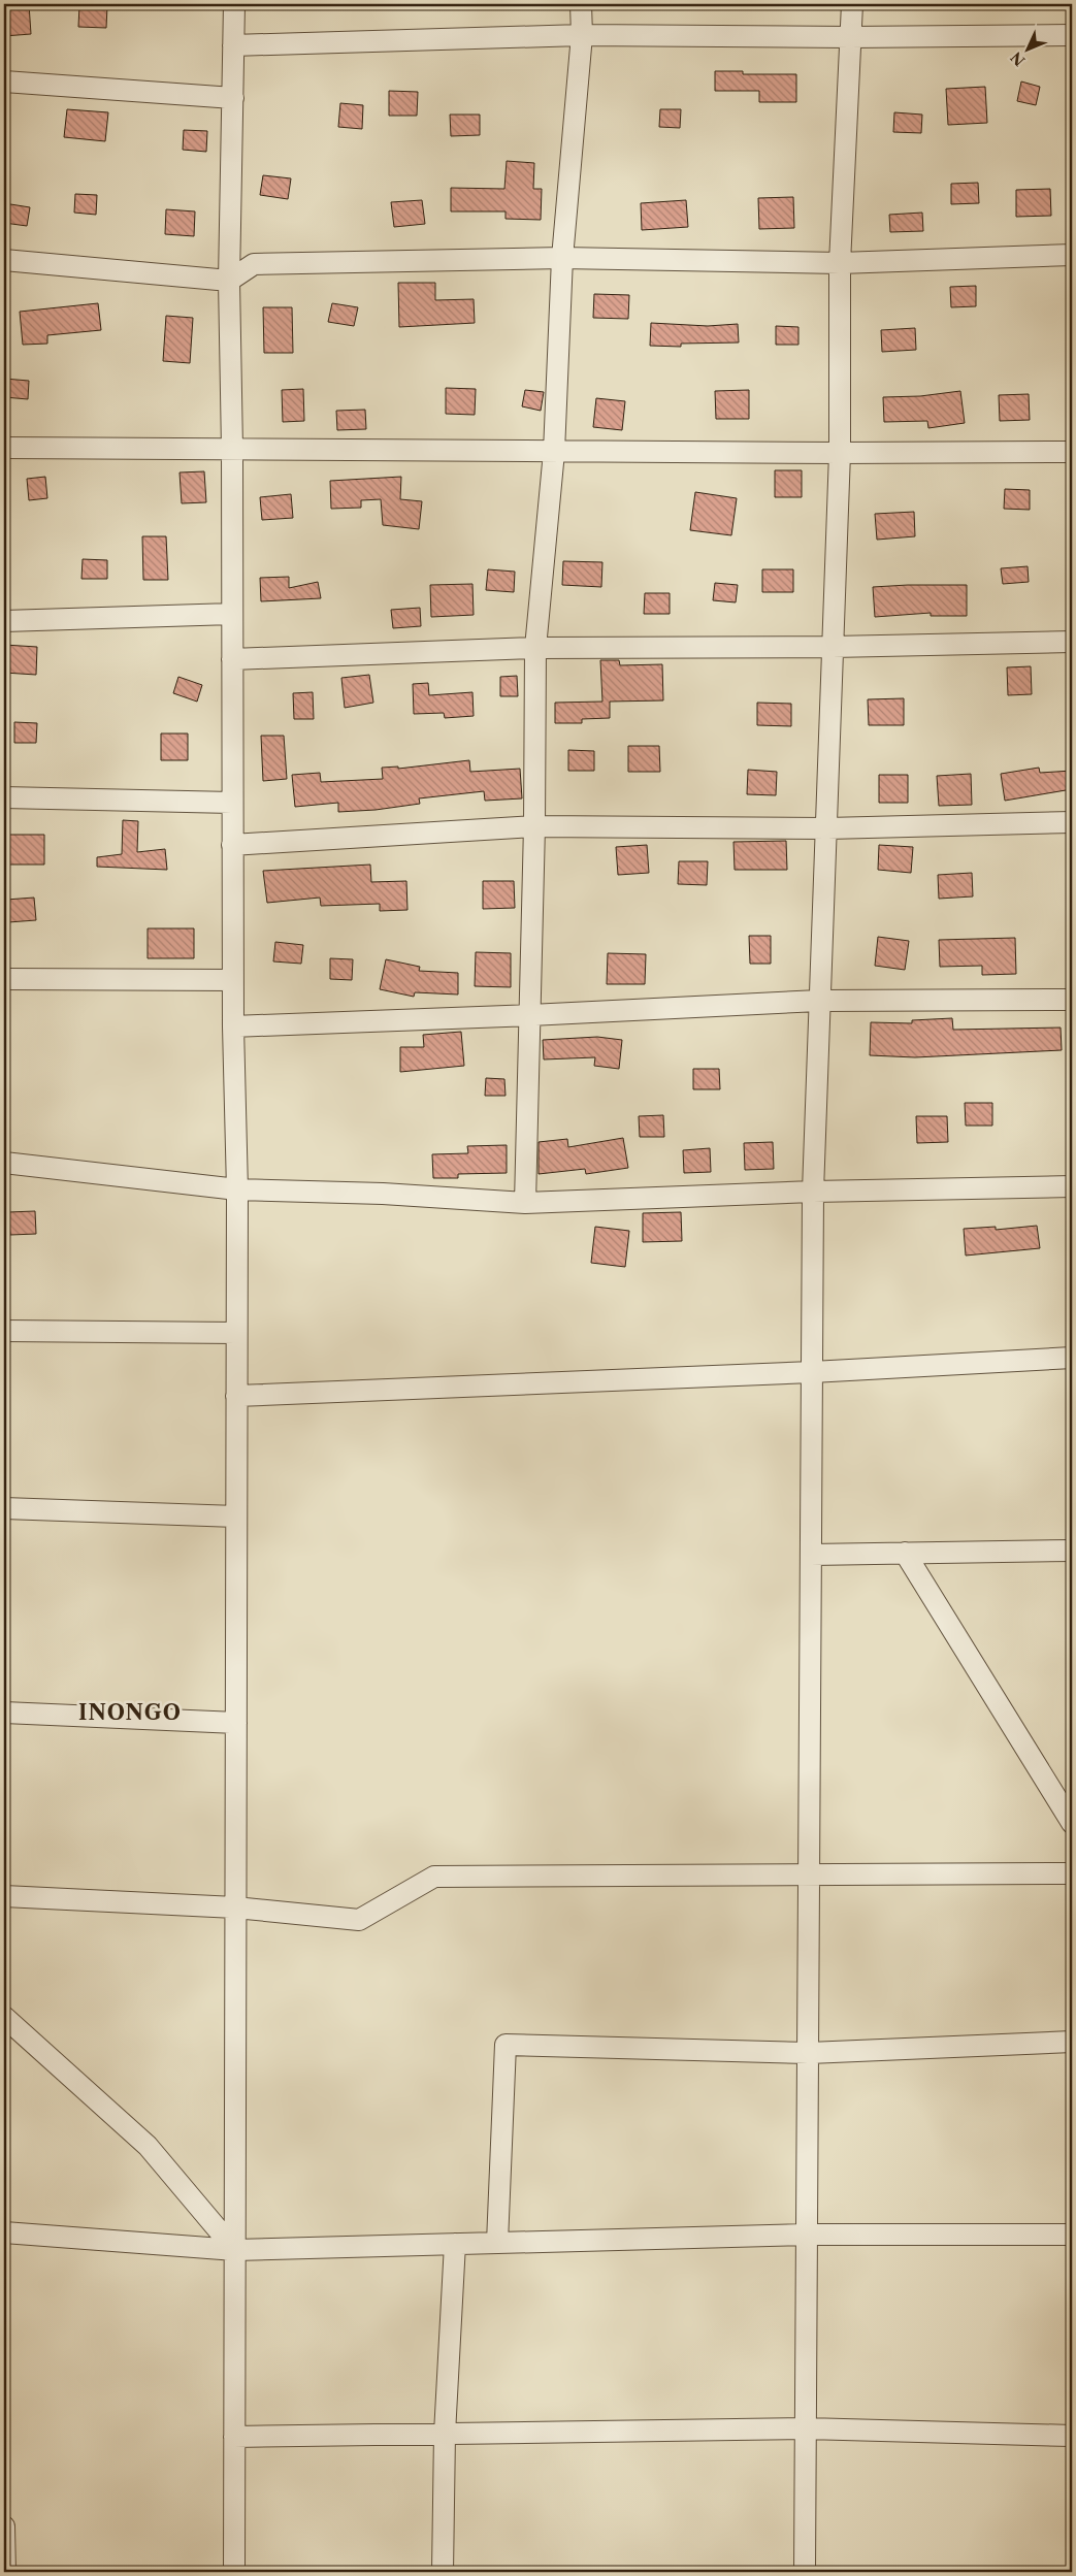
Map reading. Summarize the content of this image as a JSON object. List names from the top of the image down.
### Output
{
  "districts": ["INONGO"],
  "north": "bottom left"
}
